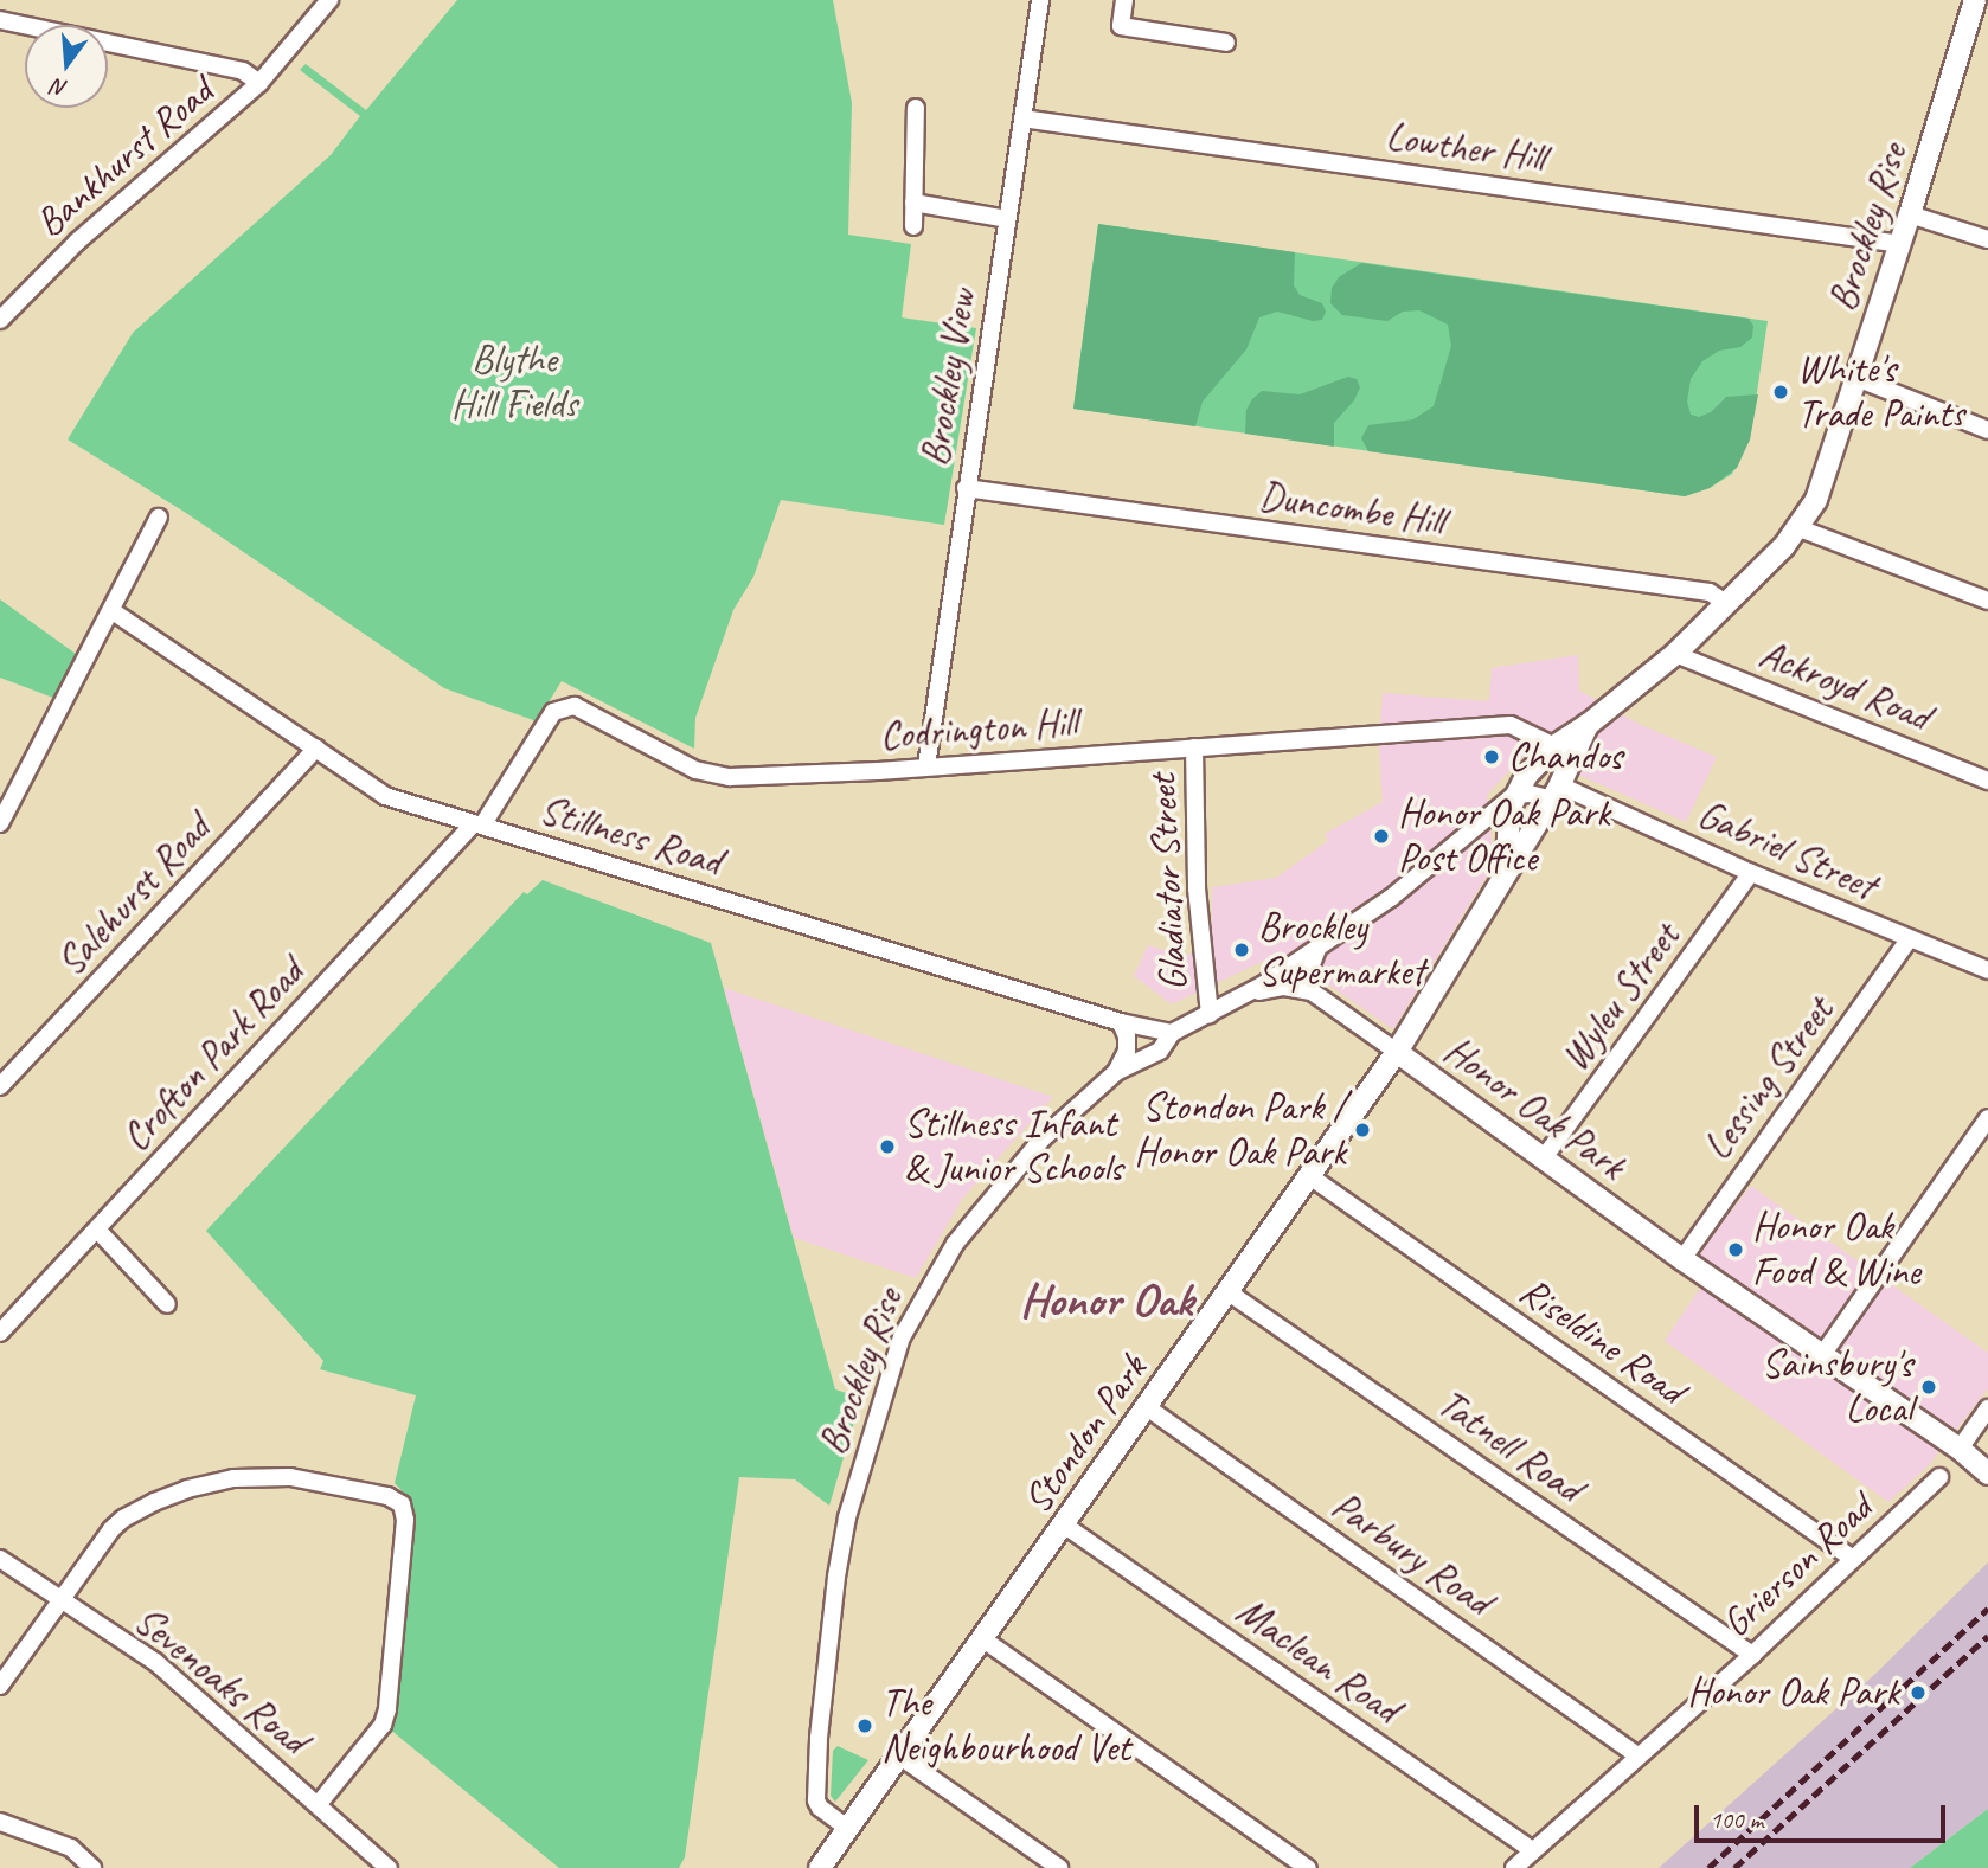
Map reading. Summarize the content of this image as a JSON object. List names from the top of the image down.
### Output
{
  "streets": {
    "main road": ["Brockley Rise", "Honor Oak Park", "Stondon Park"],
    "street": [
      "Lowther Hill",
      "Bankhurst Road",
      "Brockley View",
      "Duncombe Hill",
      "Ackroyd Road",
      "Codrington Hill",
      "Stillness Road",
      "Gabriel Street",
      "Gladiator Street",
      "Salehurst Road",
      "Wyleu Street",
      "Crofton Park Road",
      "Lessing Street",
      "Riseldine Road",
      "Tatnell Road",
      "Parbury Road",
      "Grierson Road",
      "Maclean Road",
      "Sevenoaks Road"
    ]
  },
  "crossings": [
    ["Lowther Hill", "Brockley Rise"],
    ["Lowther Hill", "Brockley View"],
    ["Brockley Rise", "Duncombe Hill"],
    ["Brockley Rise", "Ackroyd Road"],
    ["Brockley Rise", "Stillness Road"],
    ["Brockley Rise", "Gladiator Street"],
    ["Brockley Rise", "Stondon Park"],
    ["Brockley View", "Duncombe Hill"],
    ["Brockley View", "Codrington Hill"],
    ["Codrington Hill", "Stillness Road"],
    ["Codrington Hill", "Gladiator Street"],
    ["Codrington Hill", "Crofton Park Road"],
    ["Codrington Hill", "Stondon Park"],
    ["Stillness Road", "Salehurst Road"],
    ["Stillness Road", "Crofton Park Road"],
    ["Gabriel Street", "Wyleu Street"],
    ["Gabriel Street", "Lessing Street"],
    ["Gabriel Street", "Stondon Park"],
    ["Wyleu Street", "Honor Oak Park"],
    ["Lessing Street", "Honor Oak Park"],
    ["Honor Oak Park", "Stondon Park"],
    ["Riseldine Road", "Stondon Park"],
    ["Riseldine Road", "Grierson Road"],
    ["Stondon Park", "Tatnell Road"],
    ["Stondon Park", "Parbury Road"],
    ["Stondon Park", "Maclean Road"],
    ["Tatnell Road", "Grierson Road"],
    ["Parbury Road", "Grierson Road"],
    ["Grierson Road", "Maclean Road"]
  ],
  "districts": ["Honor Oak"],
  "parks": ["Blythe Hill Fields"],
  "places": [
    "White's Trade Paints",
    "Chandos",
    "Honor Oak Park Post Office",
    "Brockley Supermarket",
    "Stondon Park / Honor Oak Park",
    "Stillness Infant & Junior Schools",
    "Honor Oak Food & Wine",
    "Sainsbury's Local",
    "Honor Oak Park",
    "The Neighbourhood Vet"
  ],
  "scale_bar": "100 m",
  "north": "bottom"
}
